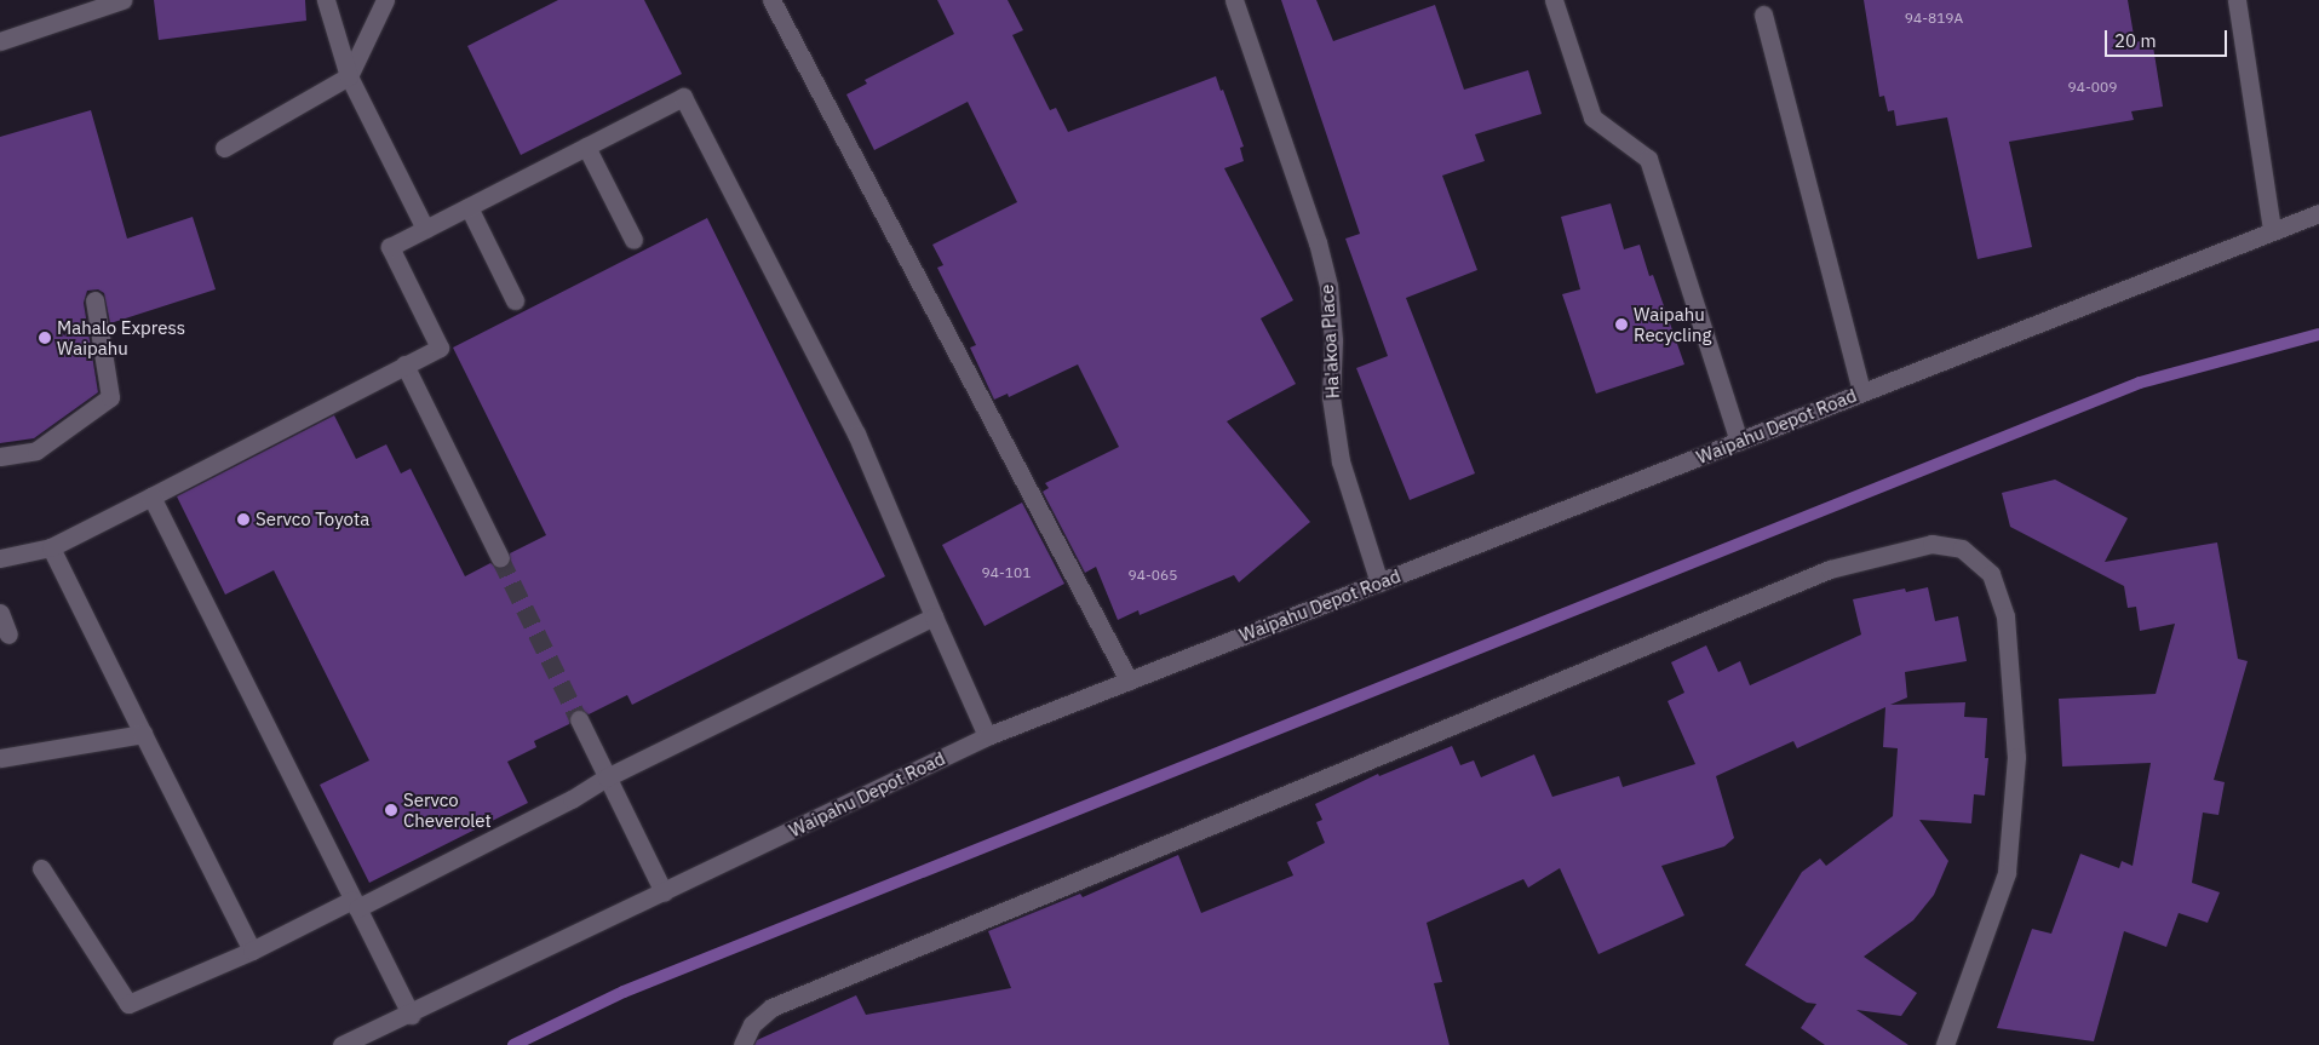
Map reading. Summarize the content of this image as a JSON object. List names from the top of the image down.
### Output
{
  "streets": {
    "street": ["Ha'akoa Place", "Waipahu Depot Road"]
  },
  "crossings": [
    ["Ha'akoa Place", "Waipahu Depot Road"]
  ],
  "places": [
    "Waipahu Recycling",
    "Mahalo Express Waipahu",
    "Servco Toyota",
    "Servco Cheverolet"
  ],
  "house_numbers": [
    "94-819A",
    "94-009",
    "94-101",
    "94-065"
  ],
  "scale_bar": "20 m"
}
